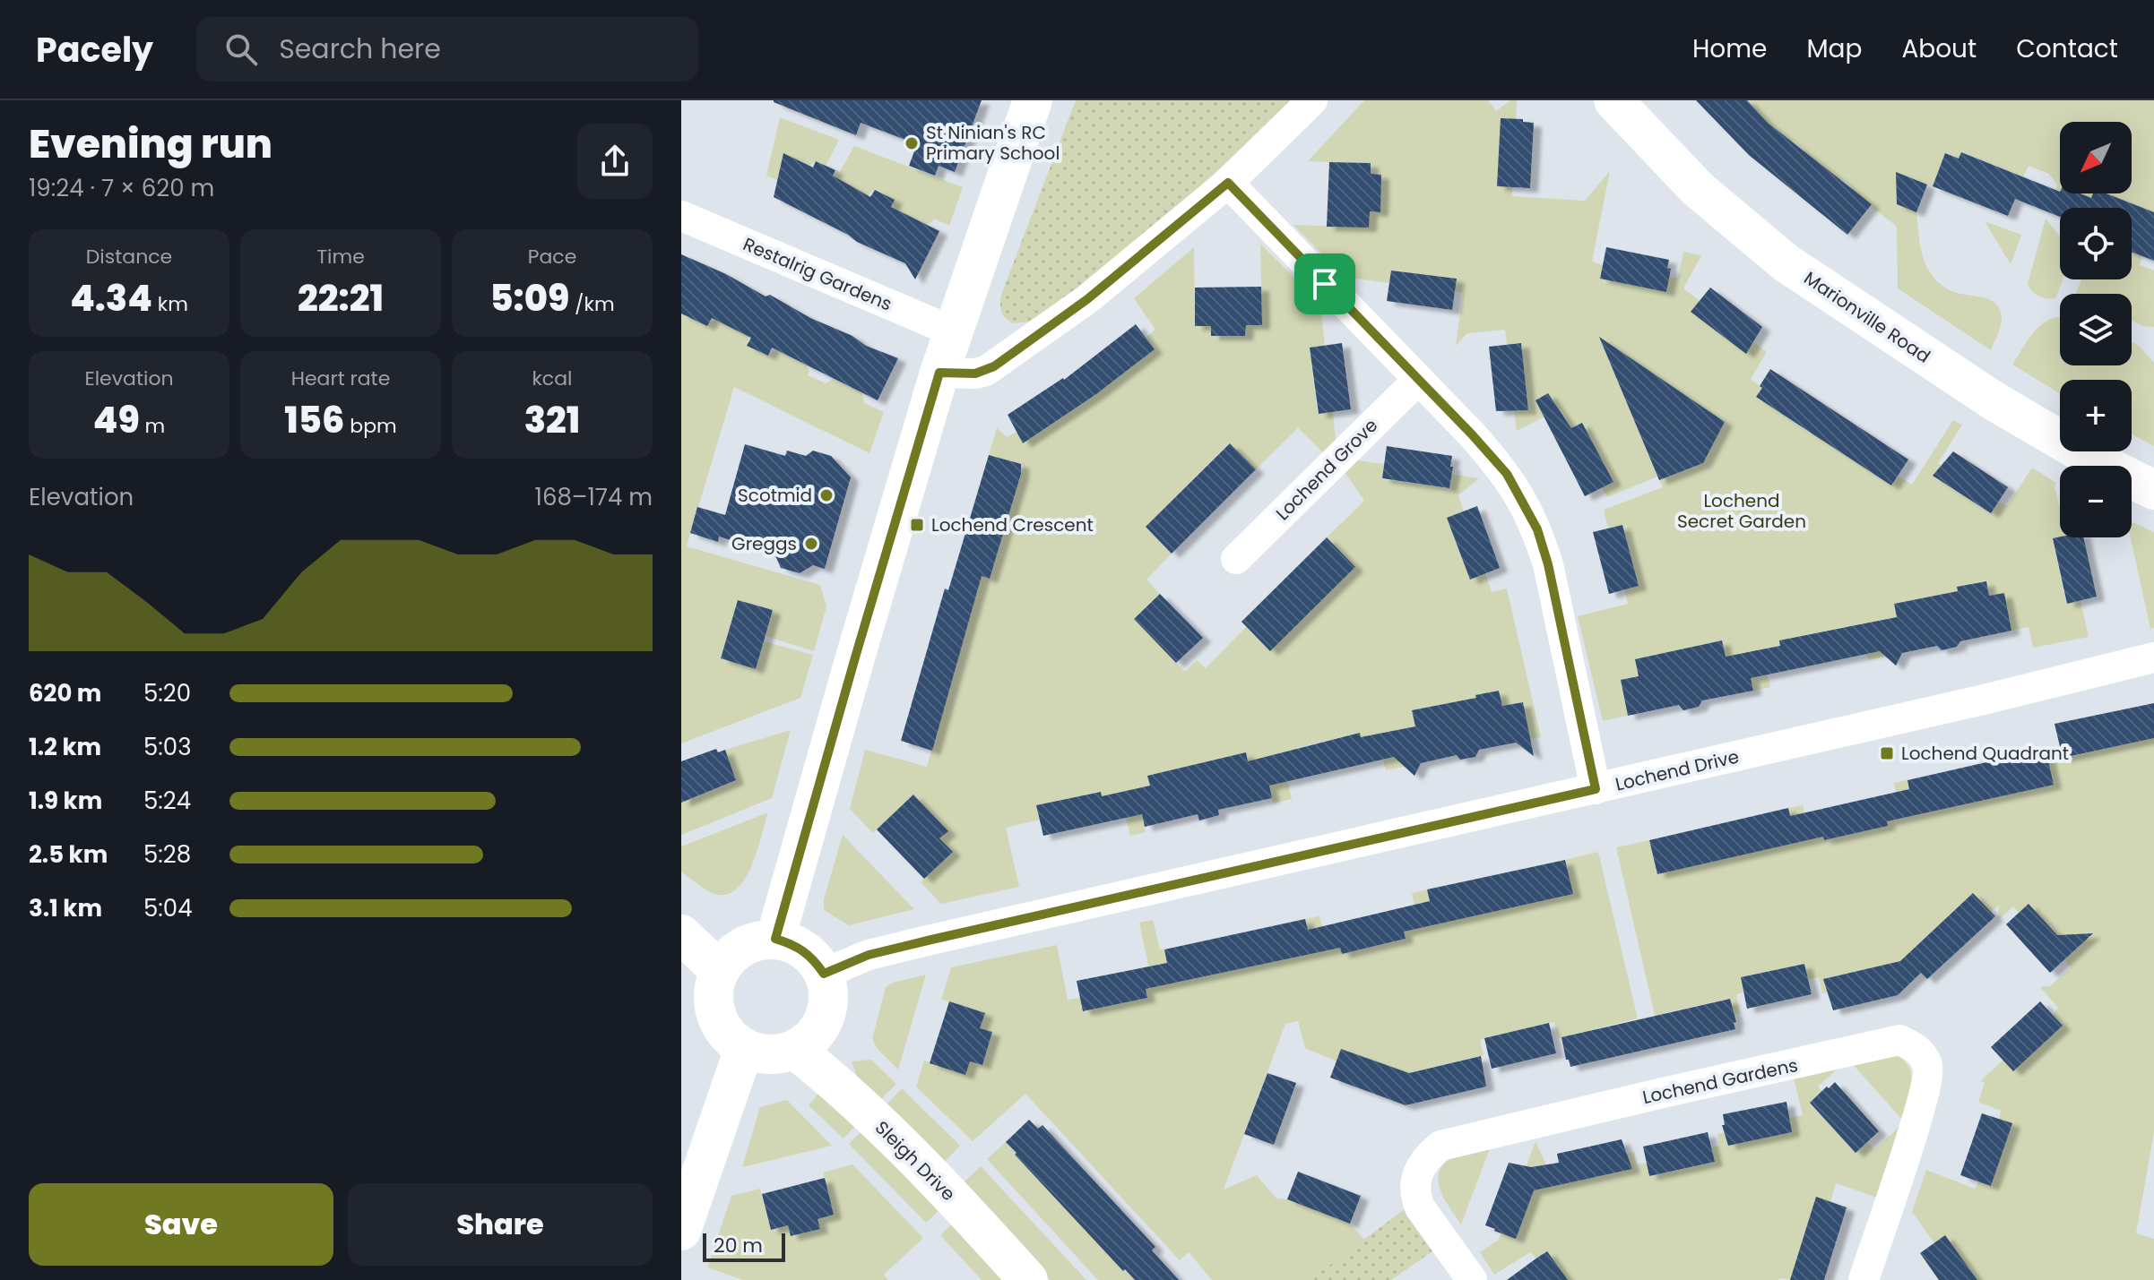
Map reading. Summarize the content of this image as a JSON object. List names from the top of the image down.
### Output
{
  "streets": {
    "street": [
      "Restalrig Gardens",
      "Marionville Road",
      "Lochend Grove",
      "Lochend Drive",
      "Lochend Gardens",
      "Sleigh Drive"
    ]
  },
  "crossings": [
    ["Lochend Drive", "Sleigh Drive"]
  ],
  "parks": ["Lochend Secret Garden"],
  "places": {
    "other": ["St Ninian's RC Primary School", "Scotmid", "Greggs"],
    "transit": ["Lochend Crescent", "Lochend Quadrant"]
  },
  "scale_bar": "20 m",
  "north": "bottom left",
  "page": {
    "header": "Pacely",
    "search": "Search here",
    "nav": [
      "Home",
      "Map",
      "About",
      "Contact"
    ],
    "heading": ["Evening run", "19:24 · 7 × 620 m"],
    "map_buttons": ["+", "−"],
    "stats": [
      ["Distance", "4.34 km"],
      ["Time", "22:21"],
      ["Pace", "5:09 /km"],
      ["Elevation", "49 m"],
      ["Heart rate", "156 bpm"],
      ["kcal", "321"]
    ],
    "chart": ["Elevation", "168–174 m"],
    "list": [
      {
        "name": "620 m",
        "note": "5:20"
      },
      {
        "name": "1.2 km",
        "note": "5:03"
      },
      {
        "name": "1.9 km",
        "note": "5:24"
      },
      {
        "name": "2.5 km",
        "note": "5:28"
      },
      {
        "name": "3.1 km",
        "note": "5:04"
      }
    ],
    "buttons": ["Save", "Share"],
    "scale": "20 m"
  }
}
